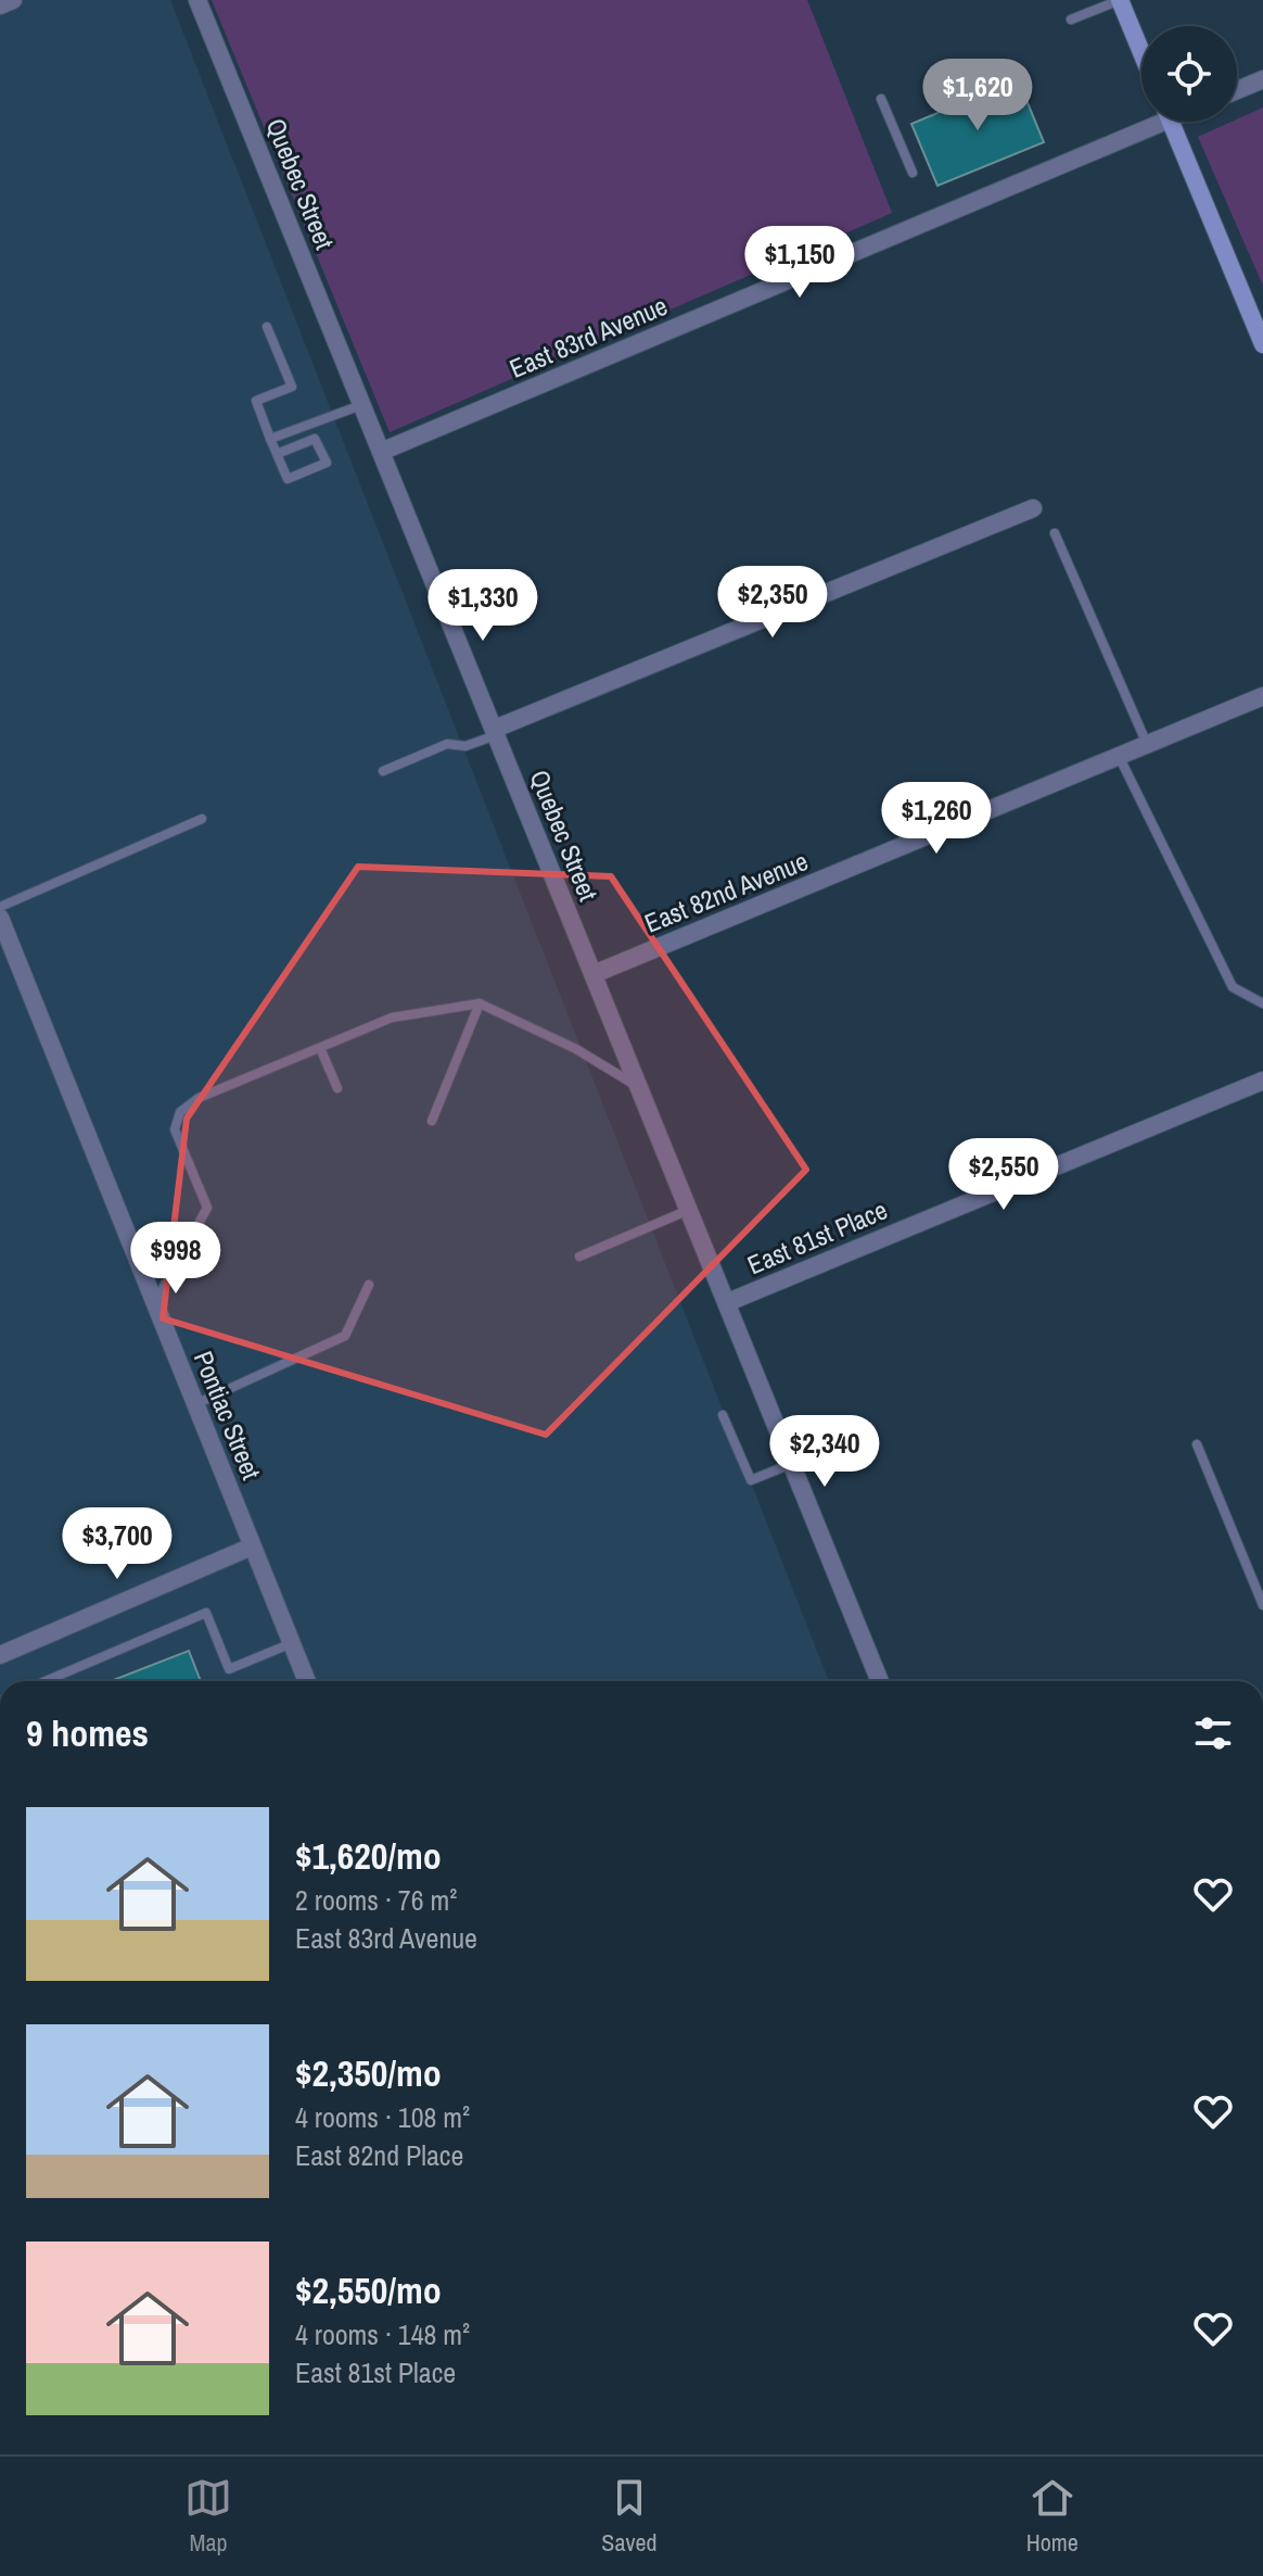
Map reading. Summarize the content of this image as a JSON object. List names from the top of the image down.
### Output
{
  "streets": {
    "street": [
      "Quebec Street",
      "East 83rd Avenue",
      "East 82nd Avenue",
      "East 81st Place",
      "Pontiac Street"
    ]
  },
  "crossings": [
    ["Quebec Street", "East 83rd Avenue"],
    ["Quebec Street", "East 82nd Avenue"],
    ["Quebec Street", "East 81st Place"]
  ],
  "page": {
    "price": [
      "$1,620",
      "$1,150",
      "$2,350",
      "$1,330",
      "$1,260",
      "$2,550",
      "$998",
      "$2,340",
      "$3,700"
    ],
    "heading": "9 homes",
    "list": [
      {
        "name": "$1,620/mo",
        "note": "2 rooms · 76 m² · East 83rd Avenue"
      },
      {
        "name": "$2,350/mo",
        "note": "4 rooms · 108 m² · East 82nd Place"
      },
      {
        "name": "$2,550/mo",
        "note": "4 rooms · 148 m² · East 81st Place"
      }
    ],
    "tabs": ["Map", "Saved", "Home"]
  }
}
